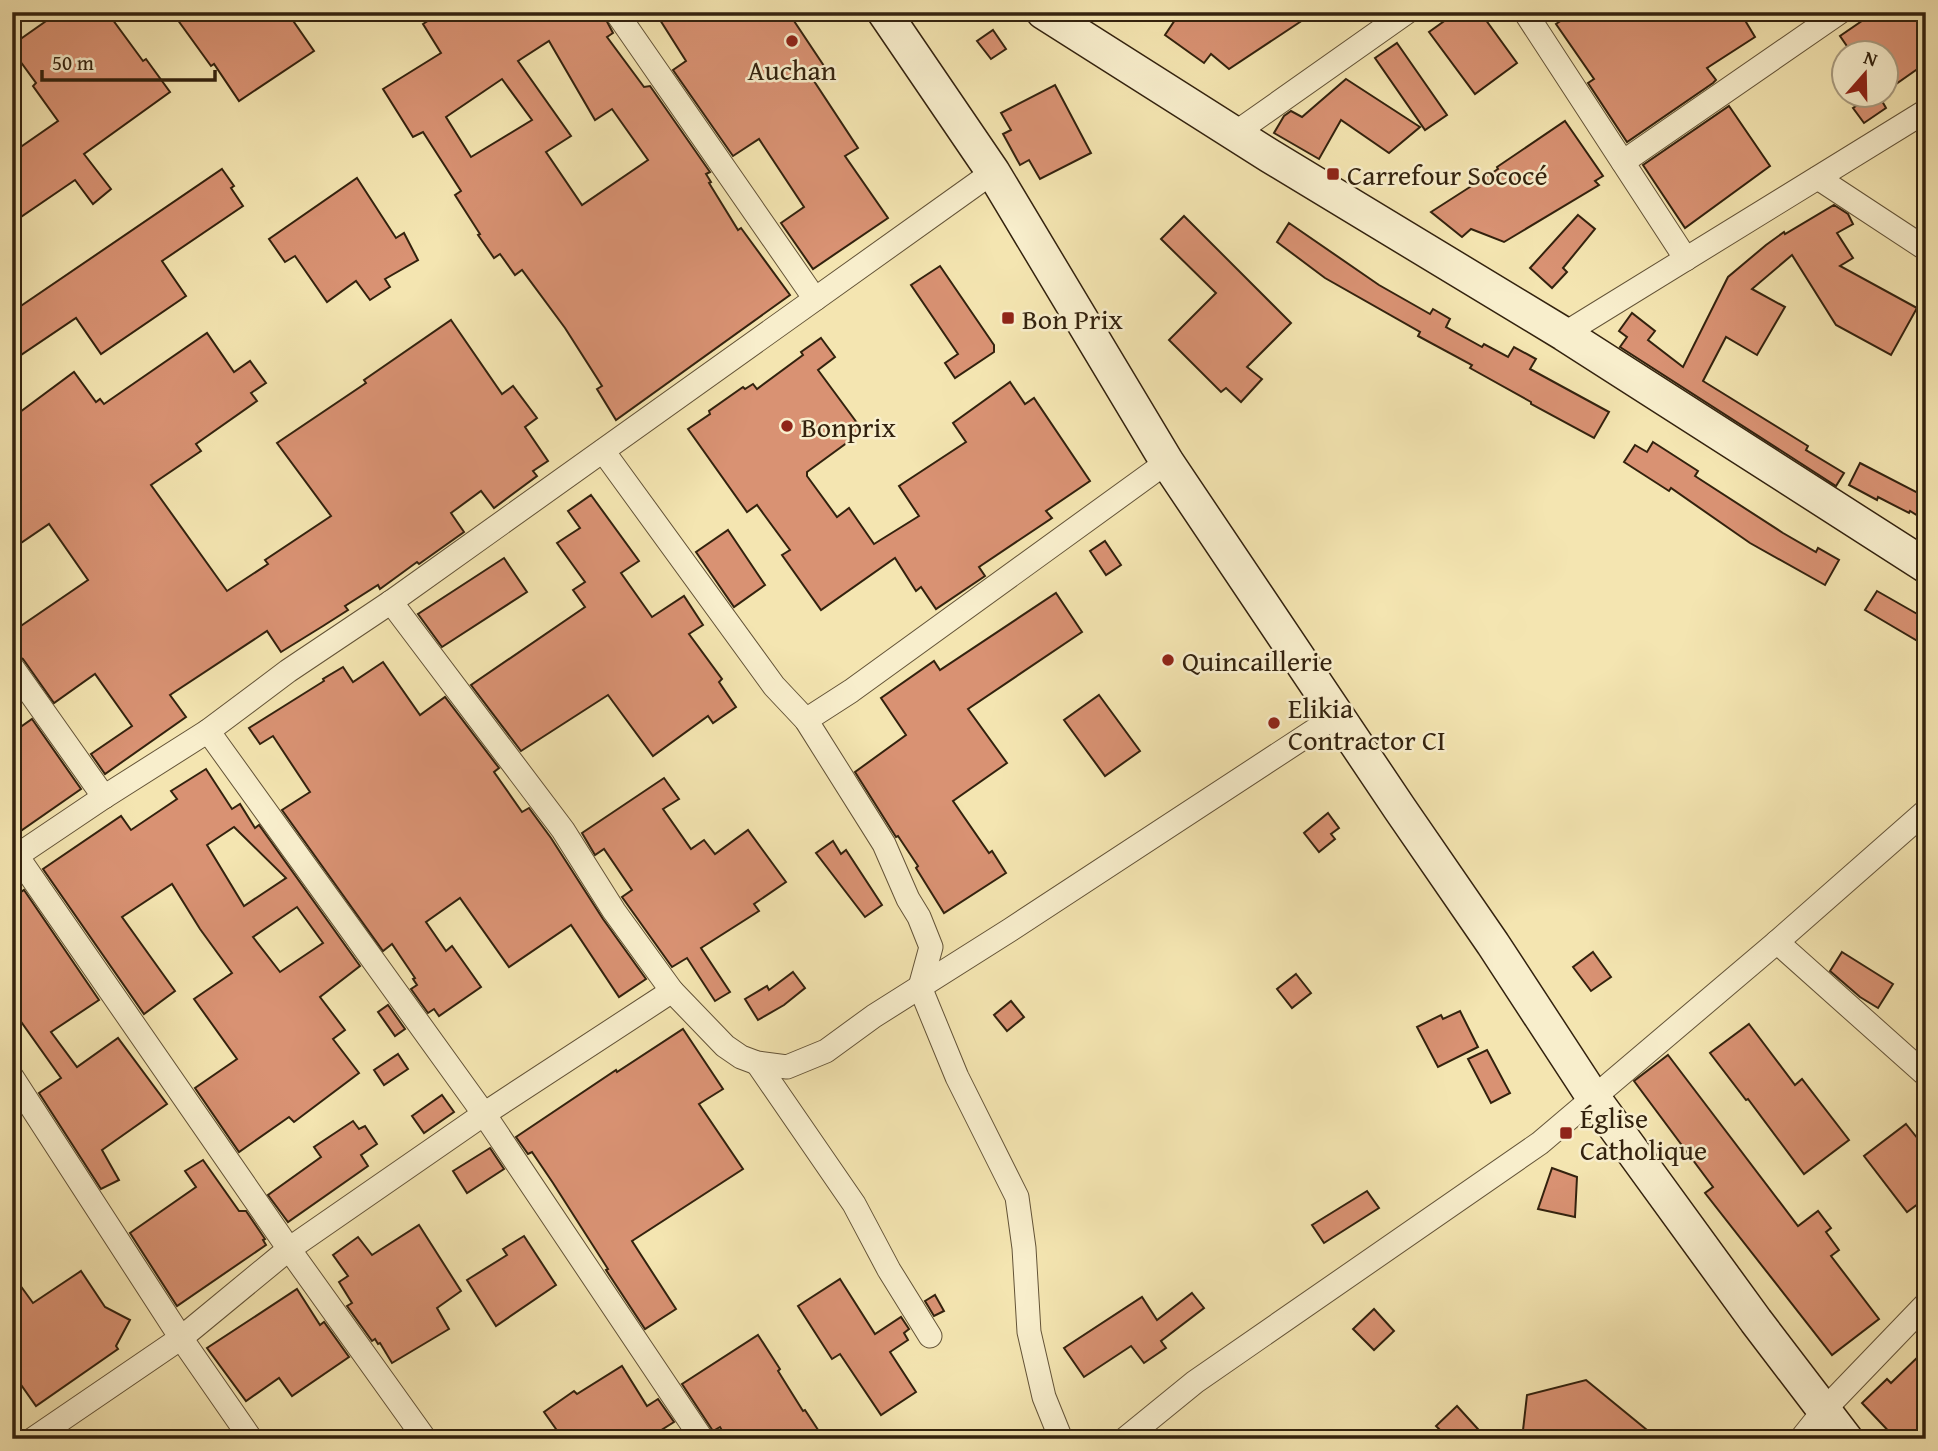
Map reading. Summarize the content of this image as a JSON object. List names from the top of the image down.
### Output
{
  "places": {
    "other": [
      "Auchan",
      "Bonprix",
      "Quincaillerie",
      "Elikia Contractor CI"
    ],
    "transit": ["Carrefour Sococé", "Bon Prix", "Église Catholique"]
  },
  "scale_bar": "50 m",
  "north": "top"
}
